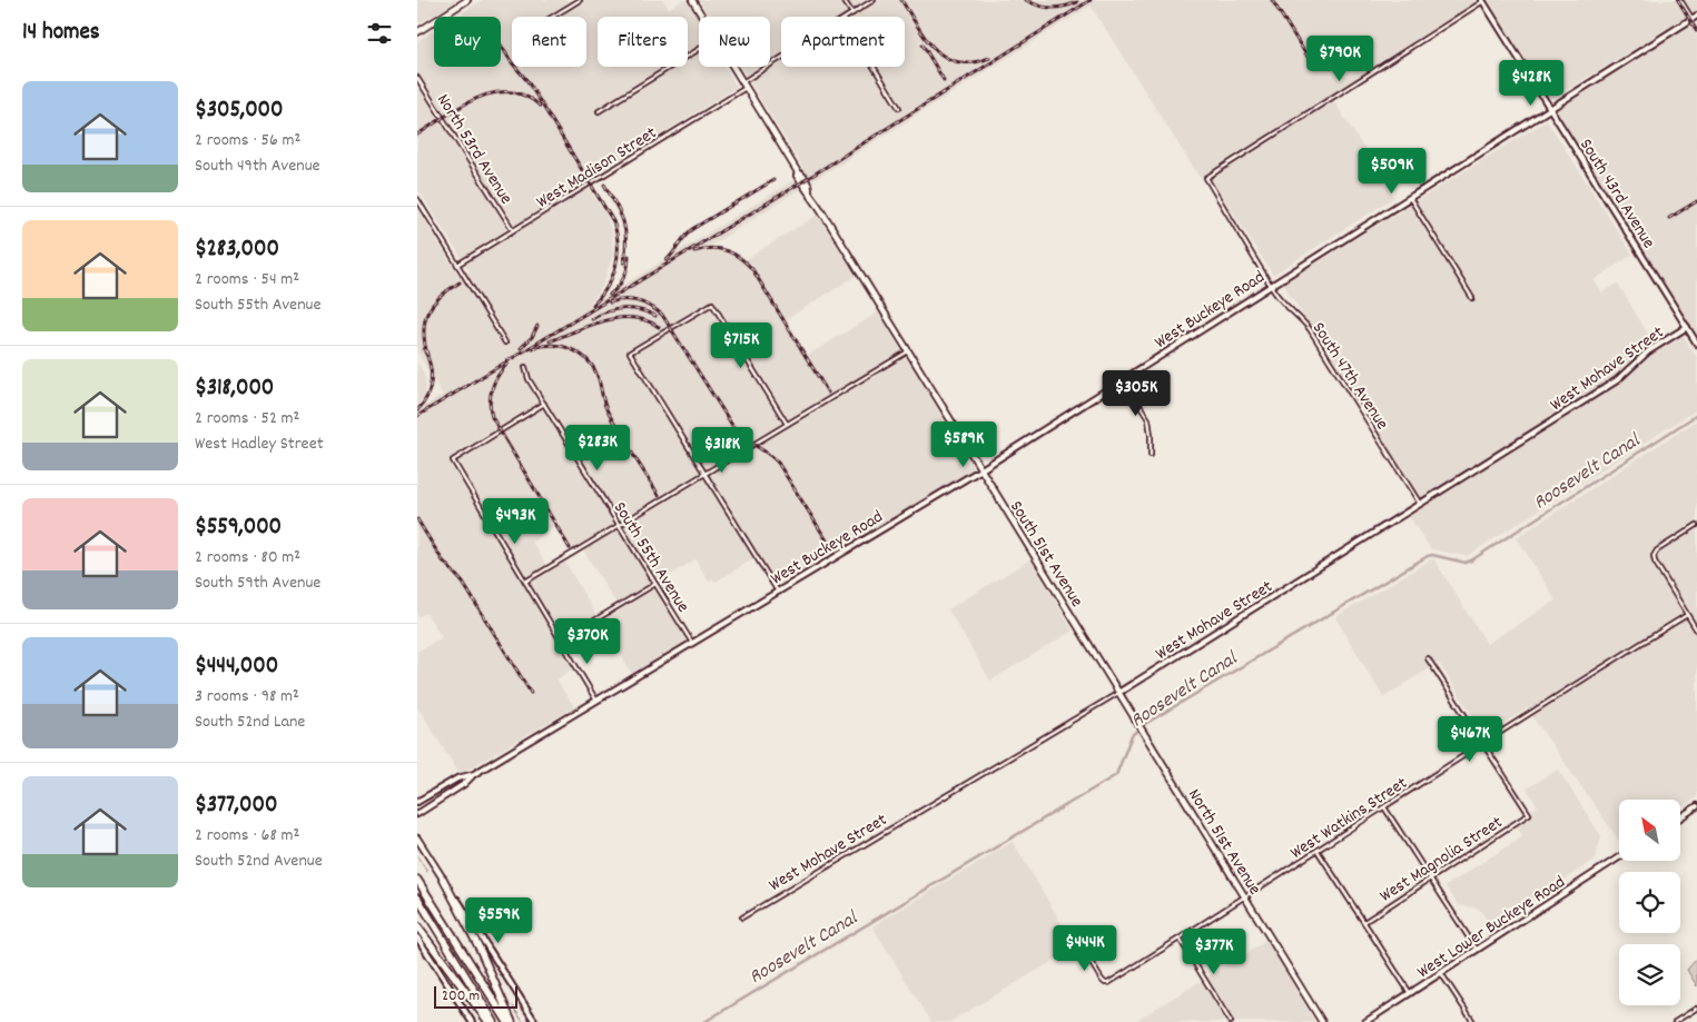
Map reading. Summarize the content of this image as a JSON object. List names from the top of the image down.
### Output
{
  "streets": {
    "main road": [
      "South 43rd Avenue",
      "West Buckeye Road",
      "West Mohave Street",
      "South 51st Avenue",
      "North 51st Avenue",
      "West Lower Buckeye Road"
    ],
    "street": [
      "North 53rd Avenue",
      "West Madison Street",
      "South 47th Avenue",
      "South 55th Avenue",
      "West Watkins Street",
      "West Magnolia Street"
    ]
  },
  "crossings": [
    ["North 53rd Avenue", "West Madison Street"],
    ["West Madison Street", "South 51st Avenue"],
    ["South 43rd Avenue", "West Buckeye Road"],
    ["South 43rd Avenue", "West Mohave Street"],
    ["South 43rd Avenue", "South 47th Avenue"],
    ["West Buckeye Road", "South 47th Avenue"],
    ["West Buckeye Road", "South 51st Avenue"],
    ["West Buckeye Road", "South 55th Avenue"],
    ["West Mohave Street", "South 47th Avenue"],
    ["West Mohave Street", "South 51st Avenue"],
    ["South 51st Avenue", "North 51st Avenue"],
    ["West Watkins Street", "North 51st Avenue"],
    ["West Watkins Street", "West Magnolia Street"]
  ],
  "water": ["Roosevelt Canal"],
  "scale_bar": "200 m",
  "north": "top left",
  "page": {
    "heading": "14 homes",
    "chip": [
      "Buy",
      "Rent",
      "Filters",
      "New",
      "Apartment"
    ],
    "price": [
      "$790K",
      "$428K",
      "$509K",
      "$715K",
      "$305K",
      "$589K",
      "$283K",
      "$318K",
      "$493K",
      "$370K",
      "$467K",
      "$559K",
      "$444K",
      "$377K"
    ],
    "list": [
      {
        "name": "$305,000",
        "note": "2 rooms · 56 m² · South 49th Avenue"
      },
      {
        "name": "$283,000",
        "note": "2 rooms · 54 m² · South 55th Avenue"
      },
      {
        "name": "$318,000",
        "note": "2 rooms · 52 m² · West Hadley Street"
      },
      {
        "name": "$559,000",
        "note": "2 rooms · 80 m² · South 59th Avenue"
      },
      {
        "name": "$444,000",
        "note": "3 rooms · 98 m² · South 52nd Lane"
      },
      {
        "name": "$377,000",
        "note": "2 rooms · 68 m² · South 52nd Avenue"
      }
    ],
    "scale": "200 m"
  }
}
